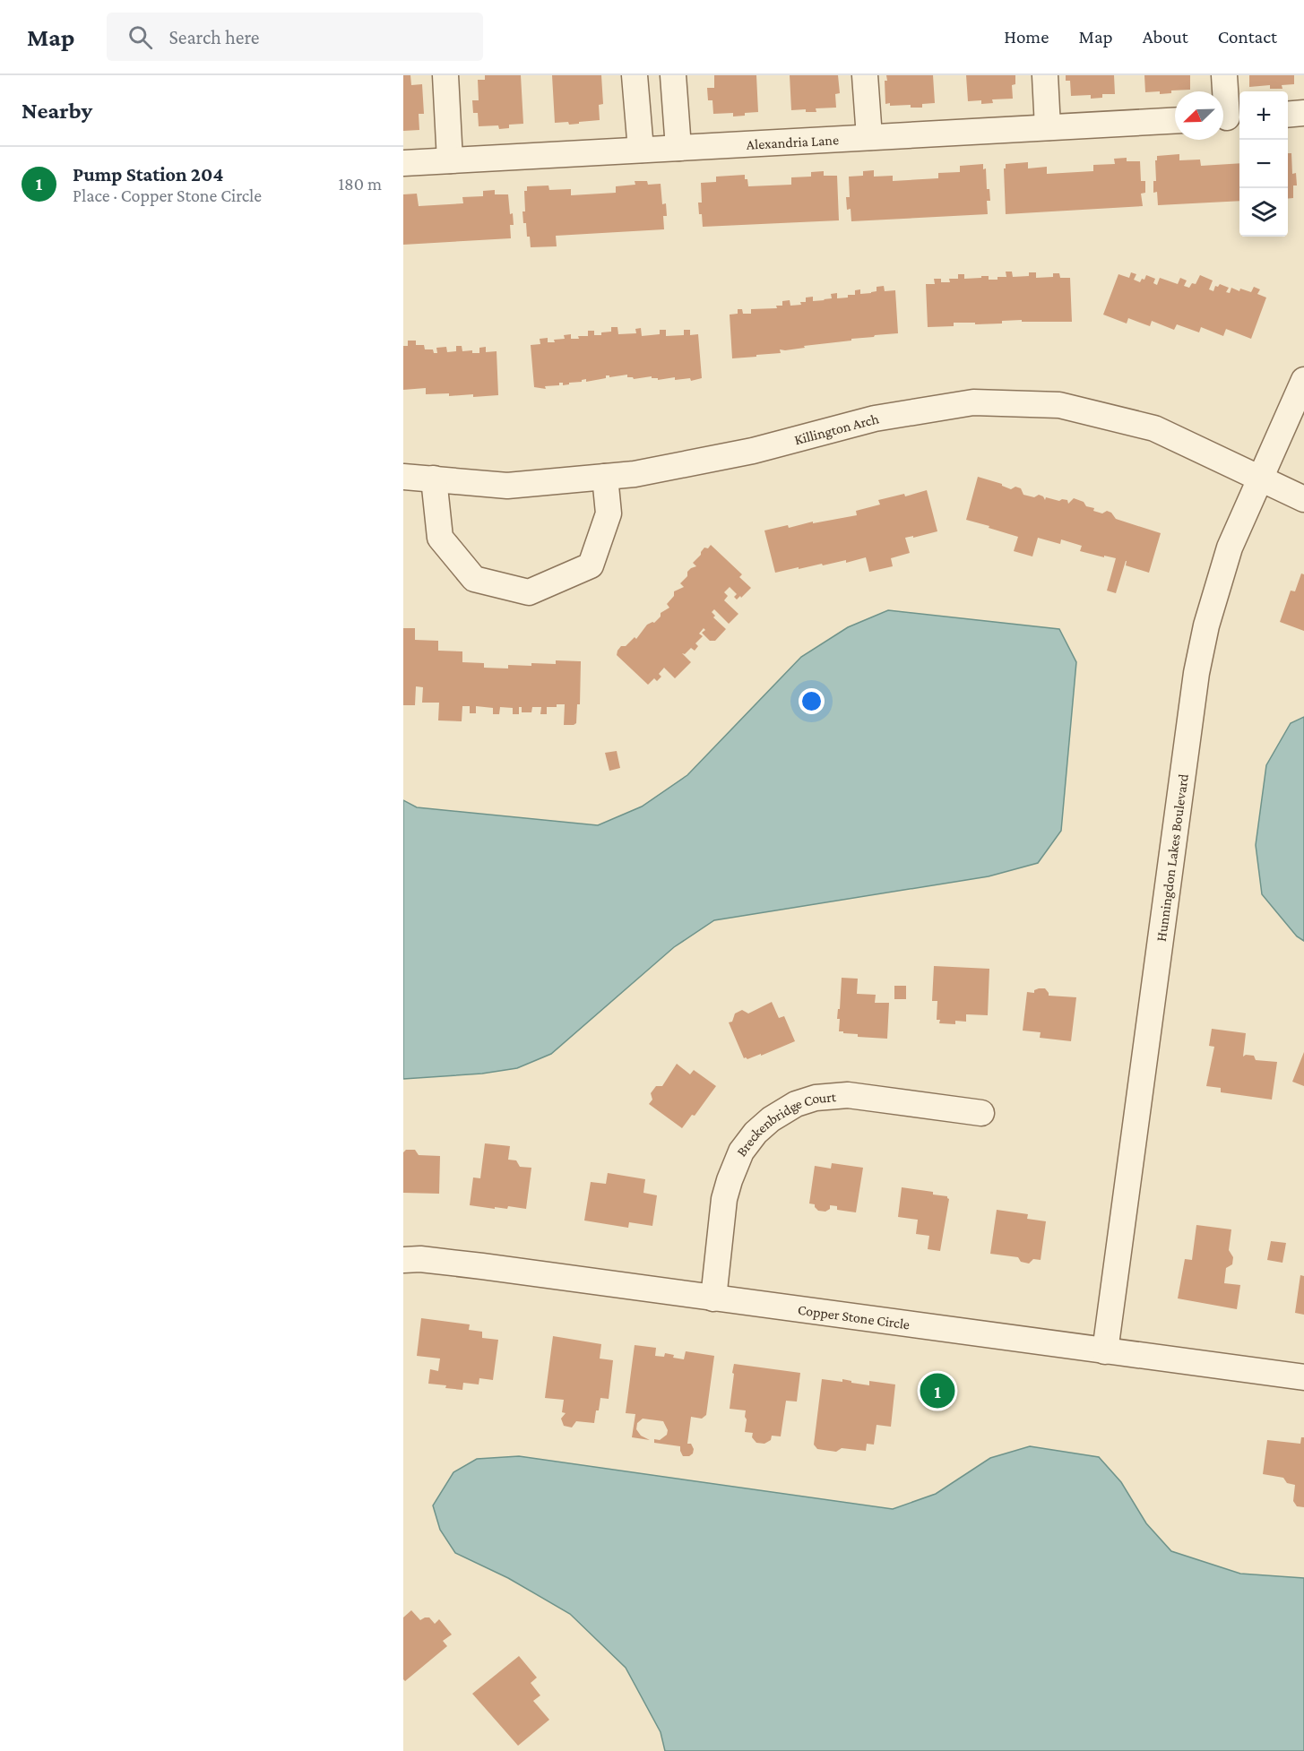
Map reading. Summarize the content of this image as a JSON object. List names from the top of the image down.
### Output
{
  "streets": {
    "street": [
      "Alexandria Lane",
      "Killington Arch",
      "Hunningdon Lakes Boulevard",
      "Breckenbridge Court",
      "Copper Stone Circle"
    ]
  },
  "crossings": [
    ["Killington Arch", "Hunningdon Lakes Boulevard"],
    ["Hunningdon Lakes Boulevard", "Copper Stone Circle"],
    ["Breckenbridge Court", "Copper Stone Circle"]
  ],
  "north": "bottom left",
  "page": {
    "header": "Map",
    "search": "Search here",
    "nav": [
      "Home",
      "Map",
      "About",
      "Contact"
    ],
    "heading": "Nearby",
    "map_buttons": ["+", "−"],
    "list": [
      {
        "mark": "1",
        "name": "Pump Station 204",
        "note": "Place · Copper Stone Circle",
        "value": "180 m"
      }
    ],
    "pins": "1"
  }
}
